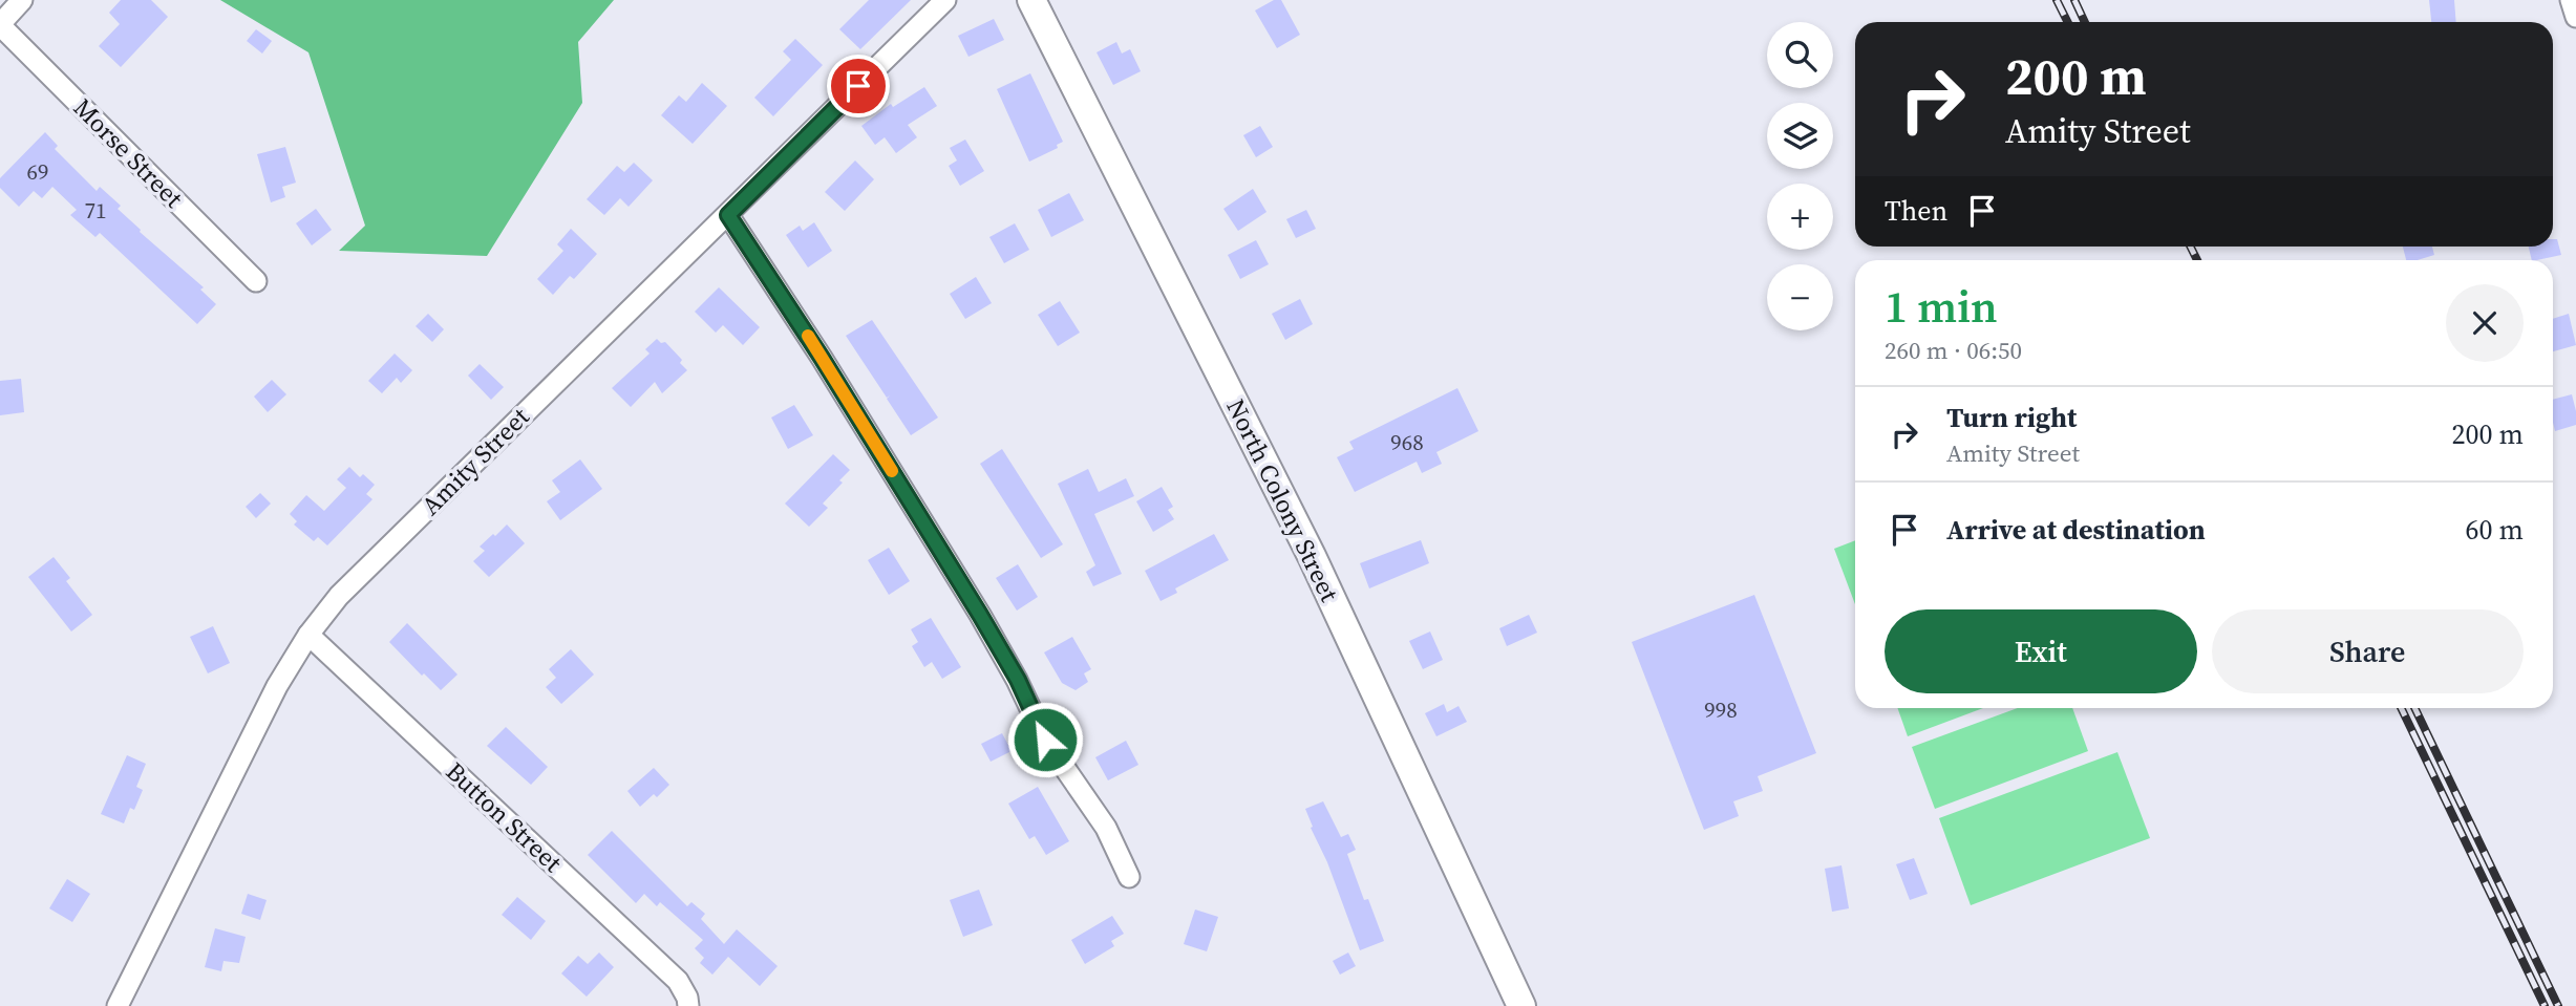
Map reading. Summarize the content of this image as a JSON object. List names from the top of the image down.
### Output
{
  "streets": {
    "main road": ["North Colony Street"],
    "street": ["Morse Street", "Amity Street", "Button Street"]
  },
  "crossings": [
    ["Amity Street", "Button Street"]
  ],
  "house_numbers": [
    "69",
    "71",
    "968",
    "998"
  ],
  "page": {
    "map_buttons": ["+", "−"],
    "turn": ["200 m", "Amity Street"],
    "then": "Then",
    "heading": ["1 min", "260 m · 06:50"],
    "list": [
      {
        "name": "Turn right",
        "note": "Amity Street",
        "value": "200 m"
      },
      {
        "name": "Arrive at destination",
        "value": "60 m"
      }
    ],
    "buttons": ["Exit", "Share"]
  }
}
